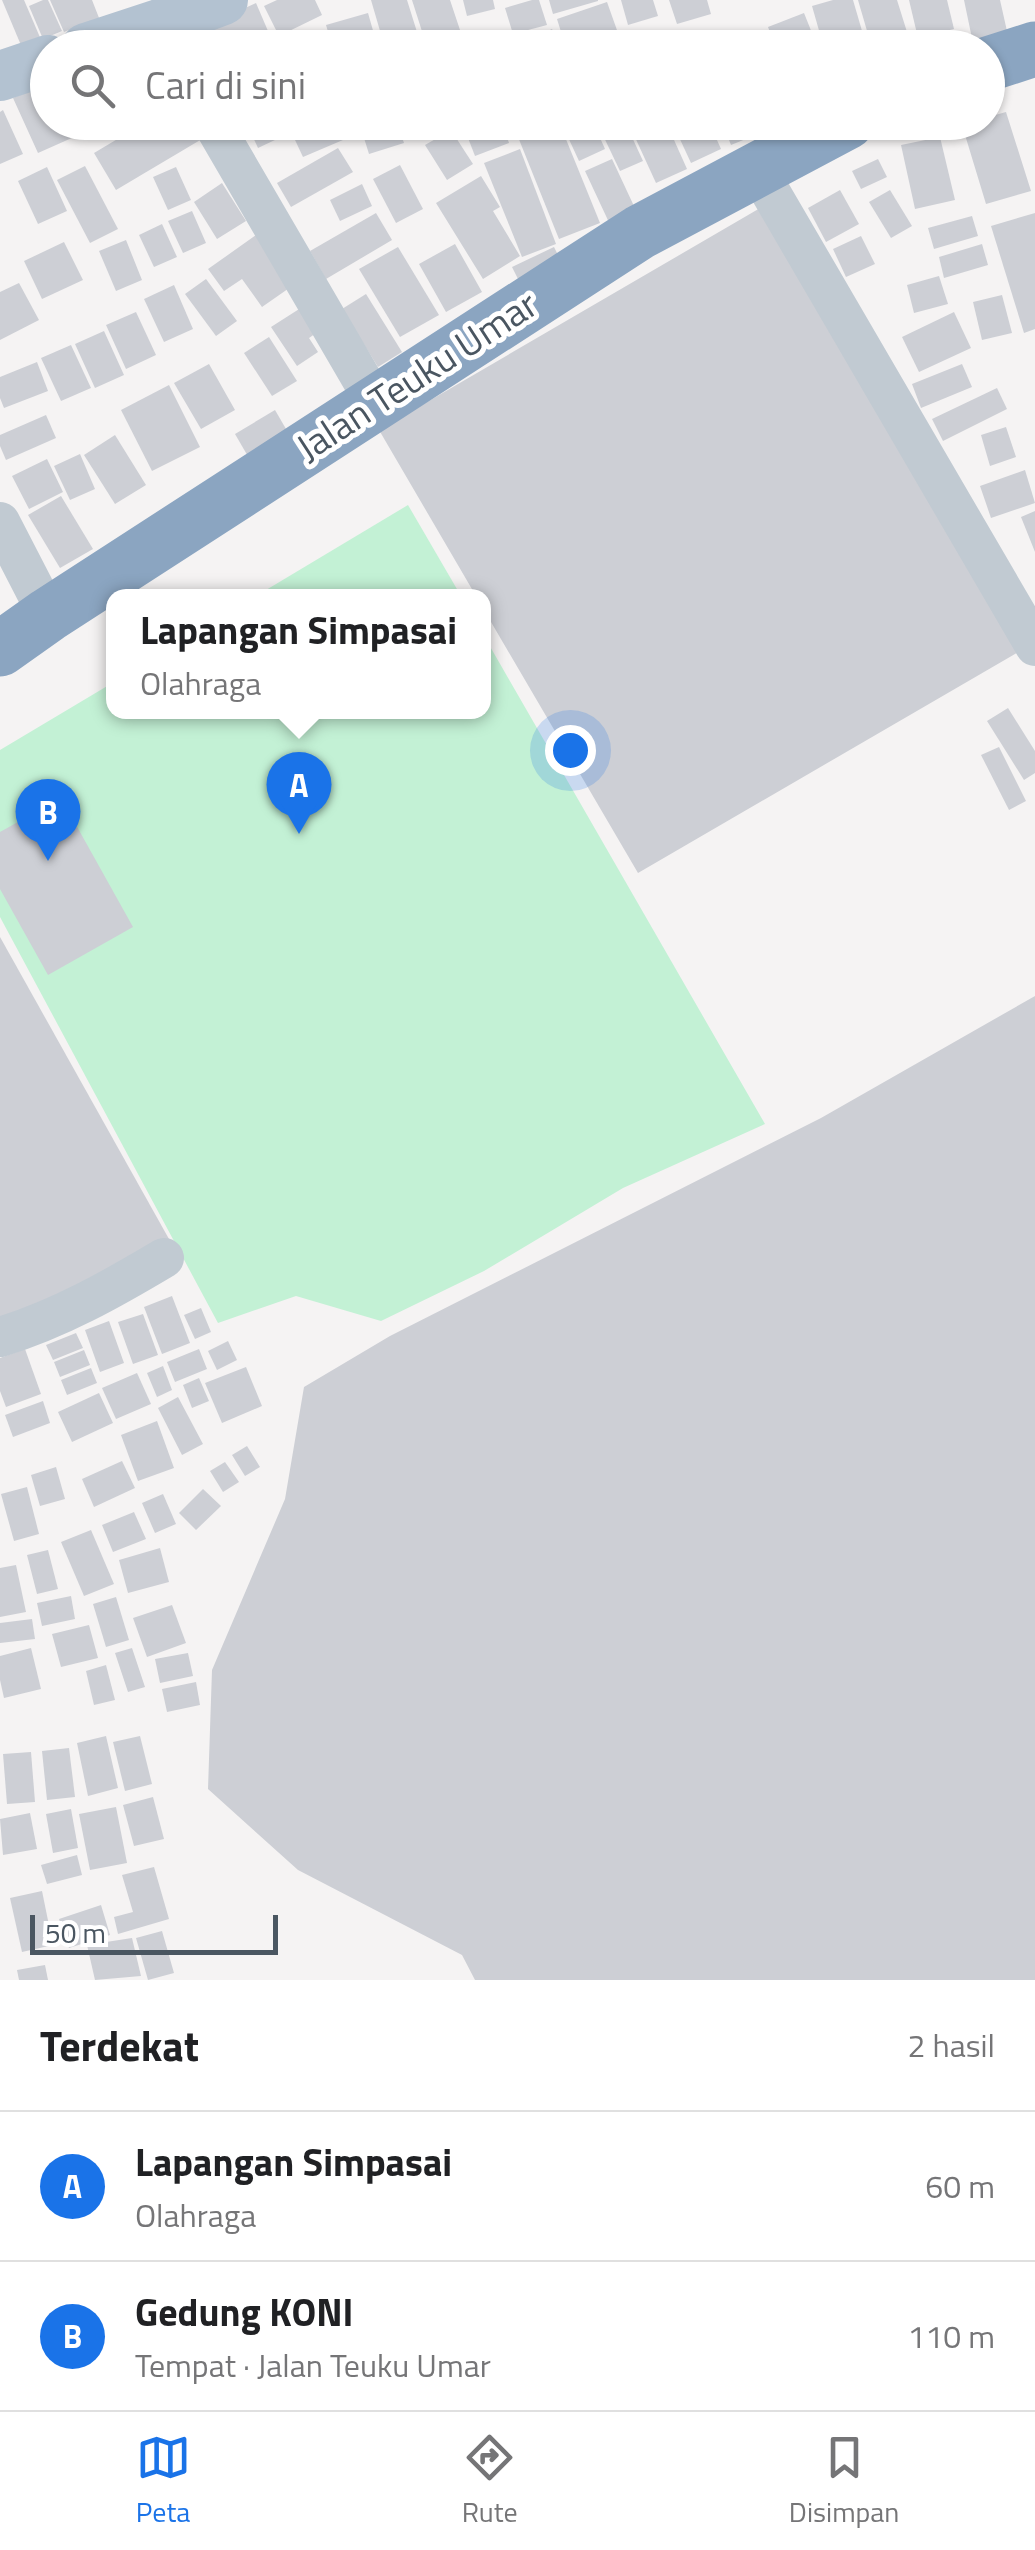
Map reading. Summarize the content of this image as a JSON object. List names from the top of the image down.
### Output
{
  "streets": {
    "highway": ["Jalan Teuku Umar"]
  },
  "scale_bar": "50 m",
  "page": {
    "search": "Cari di sini",
    "popup": ["Lapangan Simpasai", "Olahraga"],
    "pins": ["A", "B"],
    "scale": "50 m",
    "heading": ["Terdekat", "2 hasil"],
    "list": [
      {
        "mark": "A",
        "name": "Lapangan Simpasai",
        "note": "Olahraga",
        "value": "60 m"
      },
      {
        "mark": "B",
        "name": "Gedung KONI",
        "note": "Tempat · Jalan Teuku Umar",
        "value": "110 m"
      }
    ],
    "nav": ["Peta", "Rute", "Disimpan"]
  }
}
